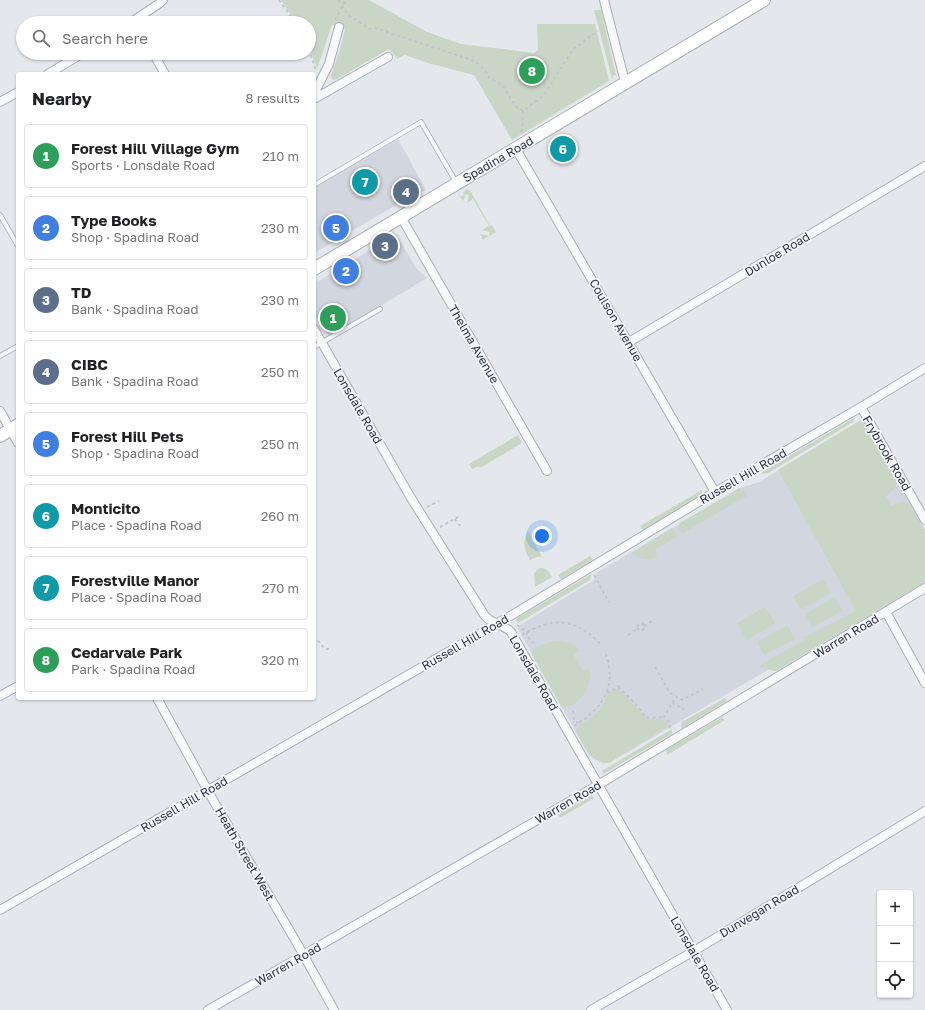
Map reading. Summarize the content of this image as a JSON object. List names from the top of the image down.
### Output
{
  "streets": {
    "street": [
      "Spadina Road",
      "Dunloe Road",
      "Coulson Avenue",
      "Thelma Avenue",
      "Lonsdale Road",
      "Frybrook Road",
      "Russell Hill Road",
      "Warren Road",
      "Heath Street West",
      "Dunvegan Road"
    ]
  },
  "crossings": [
    ["Spadina Road", "Coulson Avenue"],
    ["Spadina Road", "Thelma Avenue"],
    ["Dunloe Road", "Coulson Avenue"],
    ["Coulson Avenue", "Russell Hill Road"],
    ["Lonsdale Road", "Russell Hill Road"],
    ["Lonsdale Road", "Warren Road"],
    ["Lonsdale Road", "Dunvegan Road"],
    ["Frybrook Road", "Russell Hill Road"],
    ["Russell Hill Road", "Heath Street West"],
    ["Warren Road", "Heath Street West"]
  ],
  "page": {
    "search": "Search here",
    "pins": [
      "8",
      "6",
      "7",
      "4",
      "5",
      "3",
      "2",
      "1"
    ],
    "heading": ["Nearby", "8 results"],
    "list": [
      {
        "mark": "1",
        "name": "Forest Hill Village Gym",
        "note": "Sports · Lonsdale Road",
        "value": "210 m"
      },
      {
        "mark": "2",
        "name": "Type Books",
        "note": "Shop · Spadina Road",
        "value": "230 m"
      },
      {
        "mark": "3",
        "name": "TD",
        "note": "Bank · Spadina Road",
        "value": "230 m"
      },
      {
        "mark": "4",
        "name": "CIBC",
        "note": "Bank · Spadina Road",
        "value": "250 m"
      },
      {
        "mark": "5",
        "name": "Forest Hill Pets",
        "note": "Shop · Spadina Road",
        "value": "250 m"
      },
      {
        "mark": "6",
        "name": "Monticito",
        "note": "Place · Spadina Road",
        "value": "260 m"
      },
      {
        "mark": "7",
        "name": "Forestville Manor",
        "note": "Place · Spadina Road",
        "value": "270 m"
      },
      {
        "mark": "8",
        "name": "Cedarvale Park",
        "note": "Park · Spadina Road",
        "value": "320 m"
      }
    ],
    "map_buttons": ["+", "−"]
  }
}
